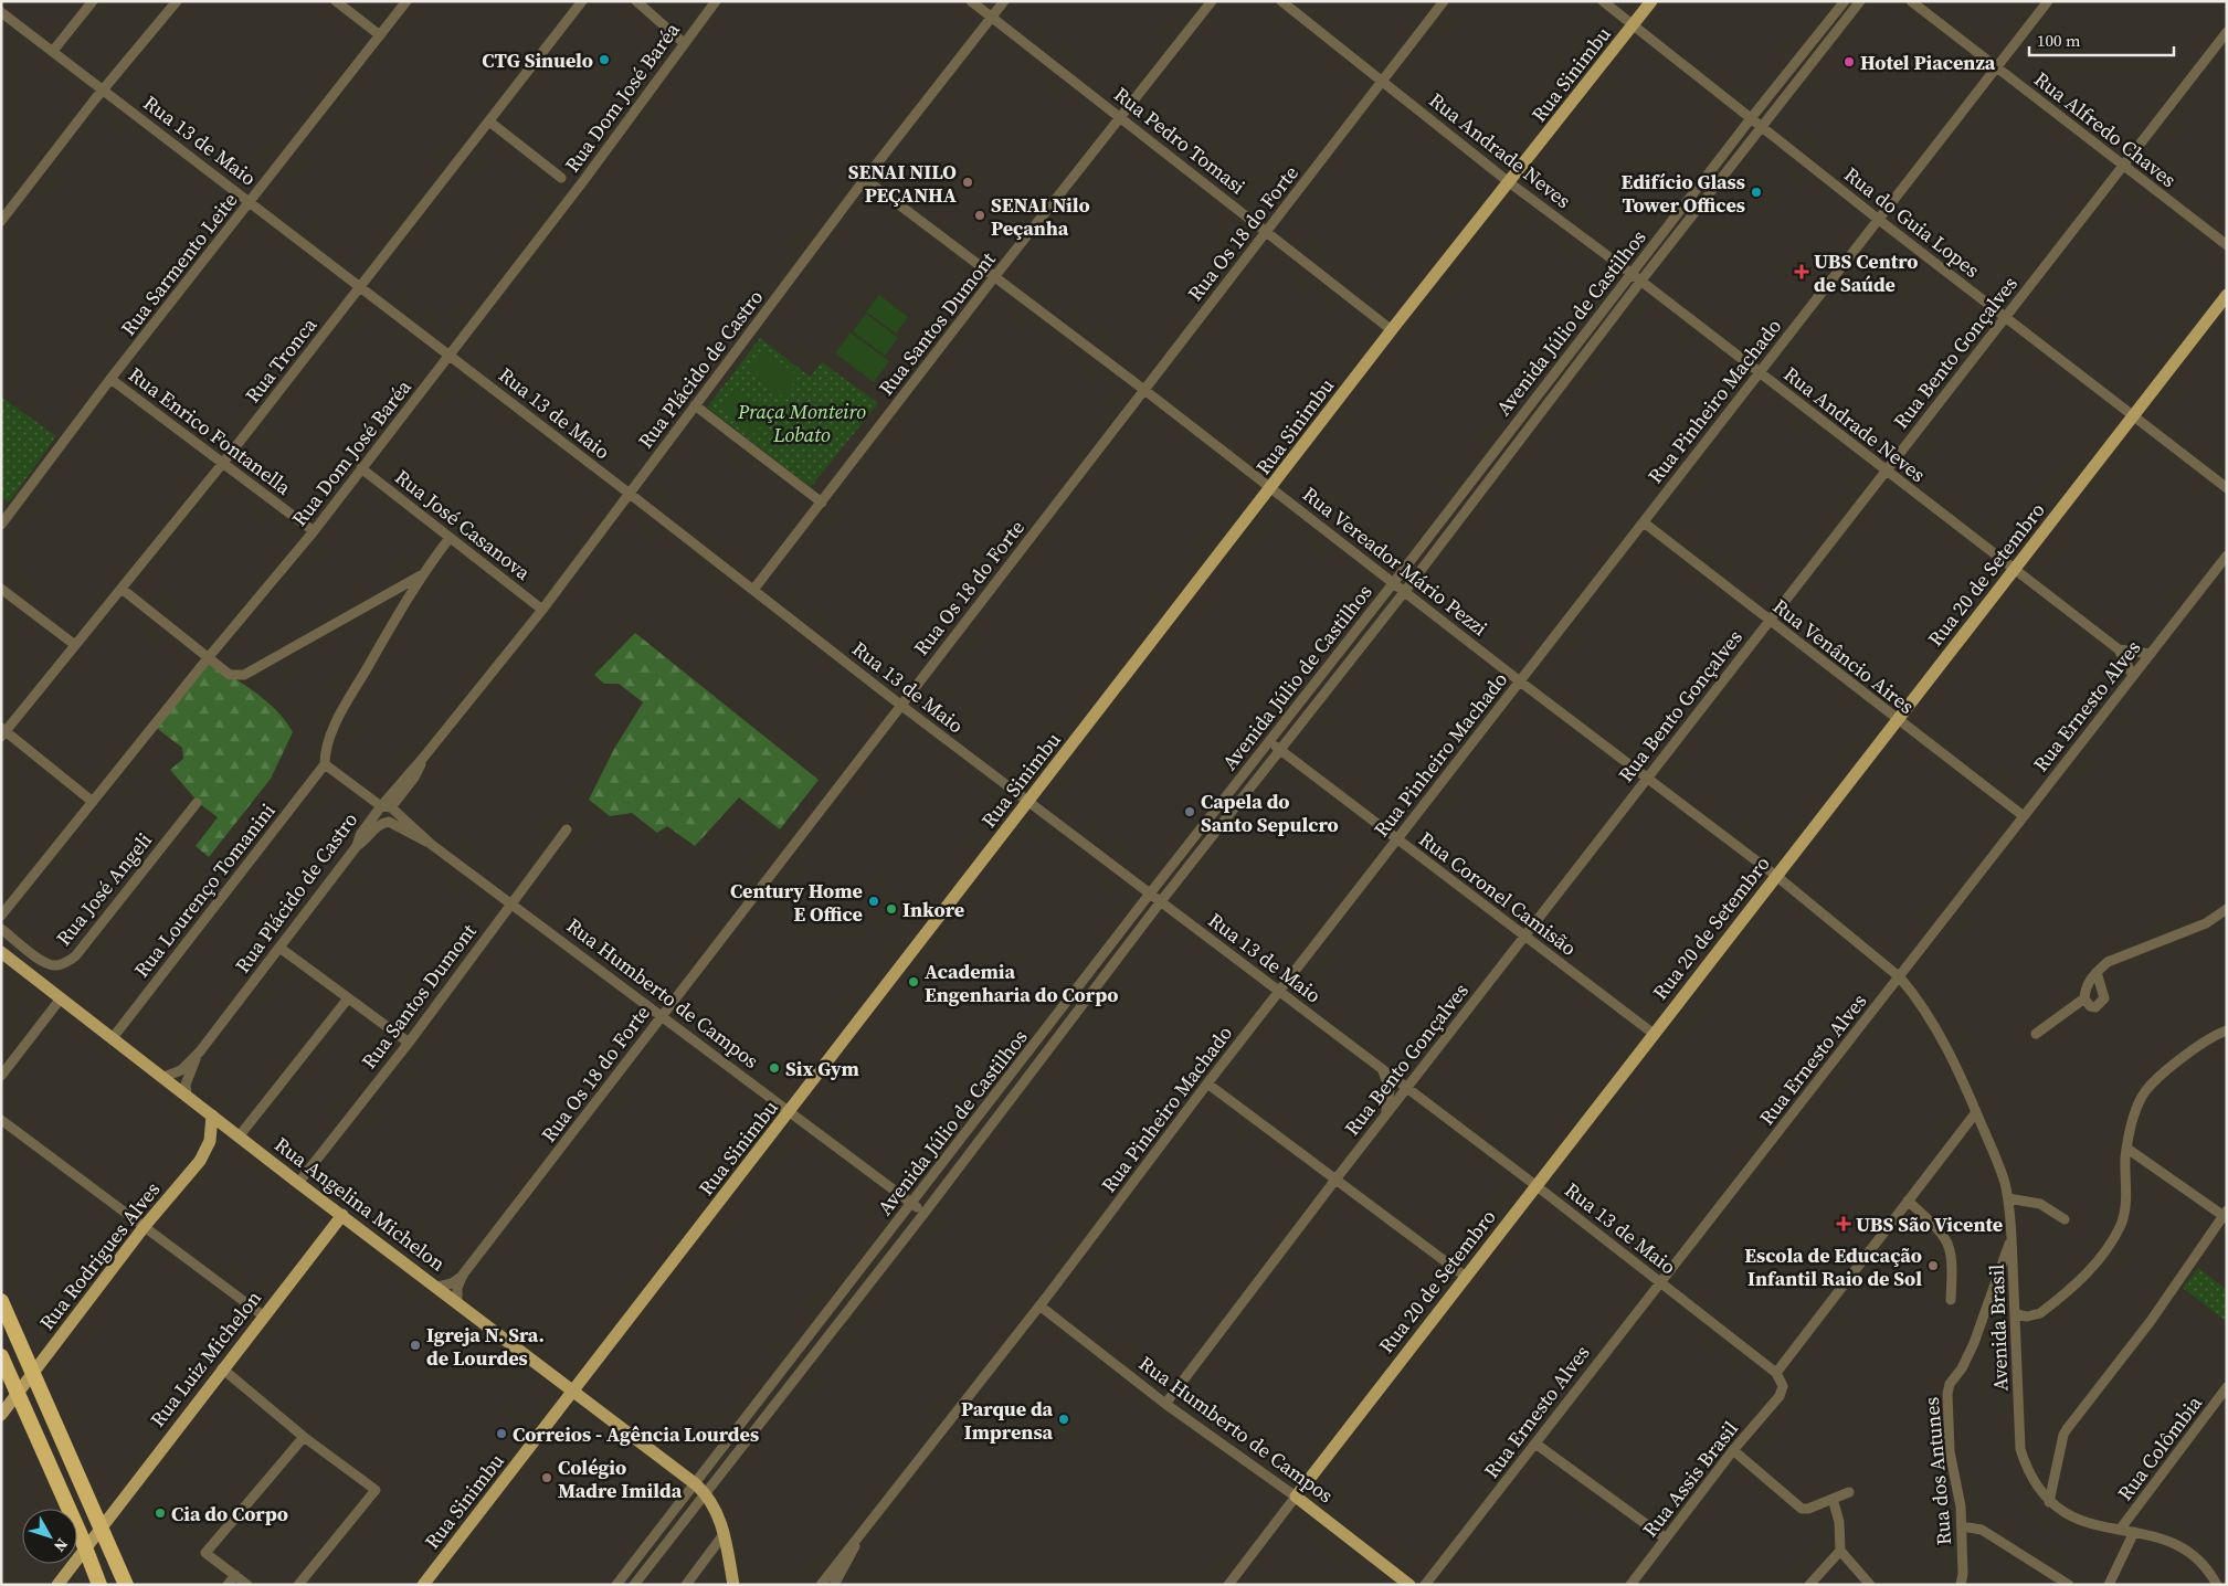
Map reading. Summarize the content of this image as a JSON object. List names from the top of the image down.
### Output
{
  "streets": {
    "main road": [
      "Rua Sinimbu",
      "Rua 20 de Setembro",
      "Rua Humberto de Campos",
      "Rua Angelina Michelon",
      "Rua Rodrigues Alves",
      "Rua Luiz Michelon"
    ],
    "street": [
      "Rua Dom José Baréa",
      "Rua Alfredo Chaves",
      "Rua 13 de Maio",
      "Rua Pedro Tomasi",
      "Rua Andrade Neves",
      "Rua do Guia Lopes",
      "Rua Os 18 do Forte",
      "Rua Sarmento Leite",
      "Avenida Júlio de Castilhos",
      "Rua Santos Dumont",
      "Rua Bento Gonçalves",
      "Rua Tronca",
      "Rua Plácido de Castro",
      "Rua Pinheiro Machado",
      "Rua Enrico Fontanella",
      "Rua José Casanova",
      "Rua Vereador Mário Pezzi",
      "Rua Venâncio Aires",
      "Rua Ernesto Alves",
      "Rua José Angeli",
      "Rua Lourenço Tomanini",
      "Rua Coronel Camisão",
      "Avenida Brasil",
      "Rua Colômbia",
      "Rua dos Antunes",
      "Rua Assis Brasil"
    ]
  },
  "crossings": [
    ["Rua Sinimbu", "Rua 13 de Maio"],
    ["Rua Sinimbu", "Rua Pedro Tomasi"],
    ["Rua Sinimbu", "Rua Andrade Neves"],
    ["Rua Sinimbu", "Rua do Guia Lopes"],
    ["Rua Sinimbu", "Rua Vereador Mário Pezzi"],
    ["Rua Sinimbu", "Rua Humberto de Campos"],
    ["Rua Sinimbu", "Rua Angelina Michelon"],
    ["Rua Dom José Baréa", "Rua 13 de Maio"],
    ["Rua Dom José Baréa", "Rua Enrico Fontanella"],
    ["Rua Dom José Baréa", "Rua José Casanova"],
    ["Rua Alfredo Chaves", "Rua Bento Gonçalves"],
    ["Rua Alfredo Chaves", "Rua Pinheiro Machado"],
    ["Rua 13 de Maio", "Rua Os 18 do Forte"],
    ["Rua 13 de Maio", "Rua Sarmento Leite"],
    ["Rua 13 de Maio", "Avenida Júlio de Castilhos"],
    ["Rua 13 de Maio", "Rua Santos Dumont"],
    ["Rua 13 de Maio", "Rua Bento Gonçalves"],
    ["Rua 13 de Maio", "Rua Tronca"],
    ["Rua 13 de Maio", "Rua Plácido de Castro"],
    ["Rua 13 de Maio", "Rua Pinheiro Machado"],
    ["Rua 13 de Maio", "Rua 20 de Setembro"],
    ["Rua 13 de Maio", "Rua Ernesto Alves"],
    ["Rua 13 de Maio", "Rua Assis Brasil"],
    ["Rua Pedro Tomasi", "Rua Os 18 do Forte"],
    ["Rua Pedro Tomasi", "Rua Santos Dumont"],
    ["Rua Pedro Tomasi", "Rua Plácido de Castro"],
    ["Rua Andrade Neves", "Rua Os 18 do Forte"],
    ["Rua Andrade Neves", "Avenida Júlio de Castilhos"],
    ["Rua Andrade Neves", "Rua Bento Gonçalves"],
    ["Rua Andrade Neves", "Rua Pinheiro Machado"],
    ["Rua Andrade Neves", "Rua 20 de Setembro"],
    ["Rua Andrade Neves", "Rua Ernesto Alves"],
    ["Rua do Guia Lopes", "Avenida Júlio de Castilhos"],
    ["Rua do Guia Lopes", "Rua Bento Gonçalves"],
    ["Rua do Guia Lopes", "Rua Pinheiro Machado"],
    ["Rua do Guia Lopes", "Rua 20 de Setembro"],
    ["Rua Os 18 do Forte", "Rua Vereador Mário Pezzi"],
    ["Rua Os 18 do Forte", "Rua Humberto de Campos"],
    ["Rua Os 18 do Forte", "Rua Angelina Michelon"],
    ["Rua Sarmento Leite", "Rua Enrico Fontanella"],
    ["Avenida Júlio de Castilhos", "Rua Vereador Mário Pezzi"],
    ["Avenida Júlio de Castilhos", "Rua Coronel Camisão"],
    ["Avenida Júlio de Castilhos", "Rua Humberto de Campos"],
    ["Avenida Júlio de Castilhos", "Rua Angelina Michelon"],
    ["Rua Santos Dumont", "Rua Vereador Mário Pezzi"],
    ["Rua Santos Dumont", "Rua Humberto de Campos"],
    ["Rua Santos Dumont", "Rua Angelina Michelon"],
    ["Rua Bento Gonçalves", "Rua Vereador Mário Pezzi"],
    ["Rua Bento Gonçalves", "Rua Venâncio Aires"],
    ["Rua Bento Gonçalves", "Rua Coronel Camisão"],
    ["Rua Bento Gonçalves", "Rua Humberto de Campos"],
    ["Rua Tronca", "Rua Enrico Fontanella"],
    ["Rua Plácido de Castro", "Rua José Casanova"],
    ["Rua Plácido de Castro", "Rua Vereador Mário Pezzi"],
    ["Rua Plácido de Castro", "Rua Humberto de Campos"],
    ["Rua Plácido de Castro", "Rua Angelina Michelon"],
    ["Rua Pinheiro Machado", "Rua Vereador Mário Pezzi"],
    ["Rua Pinheiro Machado", "Rua Venâncio Aires"],
    ["Rua Pinheiro Machado", "Rua Coronel Camisão"],
    ["Rua Pinheiro Machado", "Rua Humberto de Campos"],
    ["Rua Vereador Mário Pezzi", "Rua 20 de Setembro"],
    ["Rua Vereador Mário Pezzi", "Rua Ernesto Alves"],
    ["Rua Vereador Mário Pezzi", "Avenida Brasil"],
    ["Rua 20 de Setembro", "Rua Venâncio Aires"],
    ["Rua 20 de Setembro", "Rua Coronel Camisão"],
    ["Rua 20 de Setembro", "Rua Humberto de Campos"],
    ["Rua Venâncio Aires", "Rua Ernesto Alves"],
    ["Rua Ernesto Alves", "Avenida Brasil"],
    ["Rua Lourenço Tomanini", "Rua Humberto de Campos"],
    ["Rua Lourenço Tomanini", "Rua Angelina Michelon"],
    ["Rua Angelina Michelon", "Rua Rodrigues Alves"],
    ["Rua Angelina Michelon", "Rua Luiz Michelon"],
    ["Avenida Brasil", "Rua Colômbia"],
    ["Avenida Brasil", "Rua dos Antunes"]
  ],
  "parks": ["Praça Monteiro Lobato"],
  "places": {
    "other": [
      "CTG Sinuelo",
      "Hotel Piacenza",
      "SENAI NILO PEÇANHA",
      "Edifício Glass Tower Offices",
      "SENAI Nilo Peçanha",
      "Capela do Santo Sepulcro",
      "Century Home E Office",
      "Inkore",
      "Academia Engenharia do Corpo",
      "Six Gym",
      "Escola de Educação Infantil Raio de Sol",
      "Igreja N. Sra. de Lourdes",
      "Parque da Imprensa",
      "Correios - Agência Lourdes",
      "Colégio Madre Imilda",
      "Cia do Corpo"
    ],
    "health": ["UBS Centro de Saúde", "UBS São Vicente"]
  },
  "scale_bar": "100 m",
  "north": "bottom right"
}
